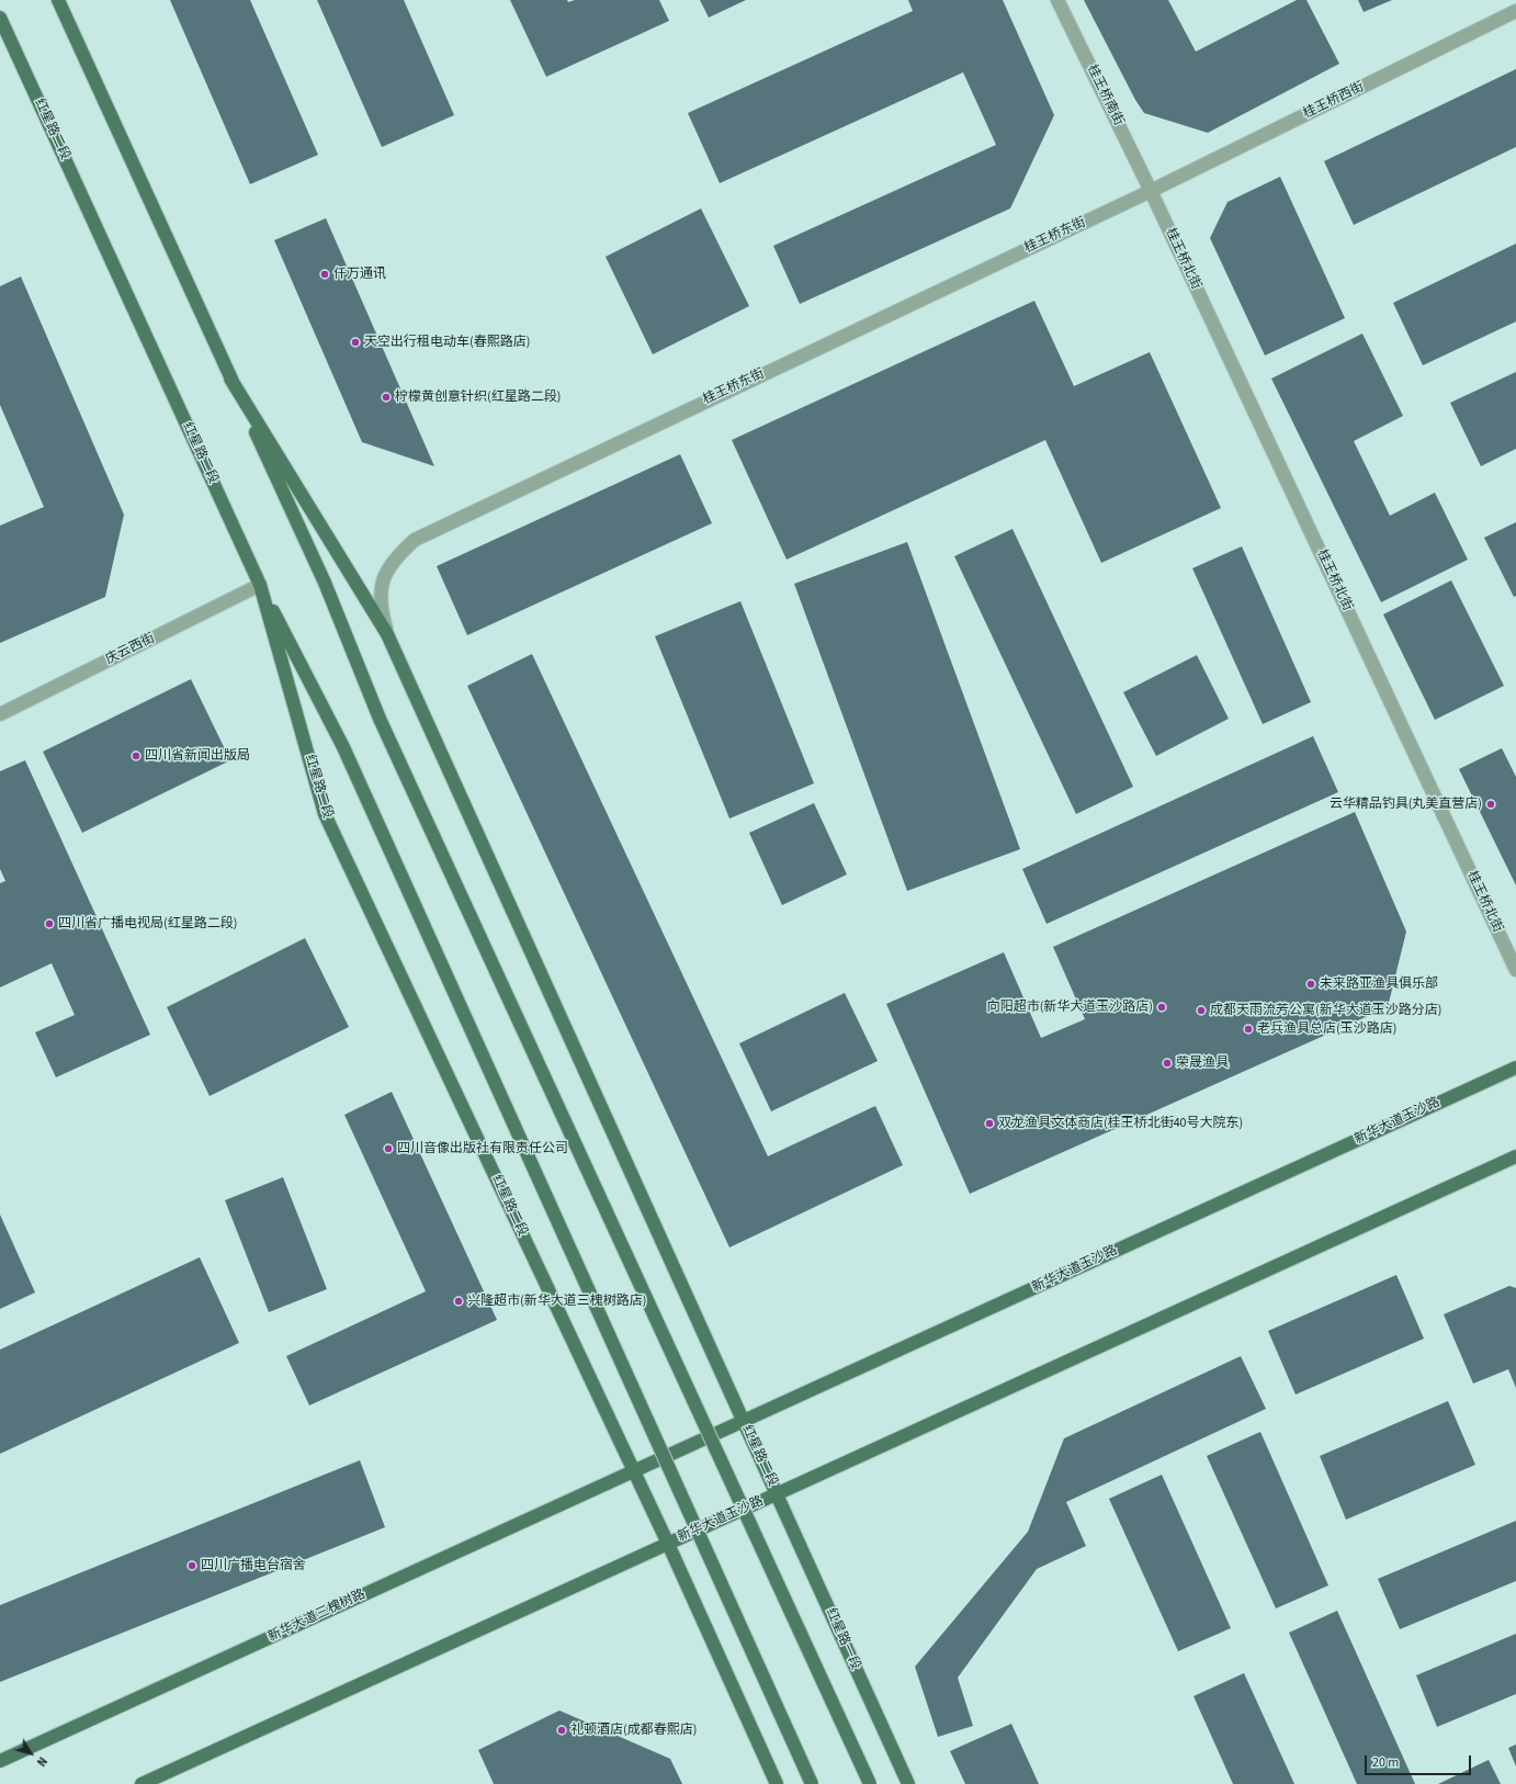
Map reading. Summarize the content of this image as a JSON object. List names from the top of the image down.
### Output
{
  "streets": {
    "main road": [
      "红星路二段",
      "新华大道玉沙路",
      "新华大道三槐树路",
      "红星路一段"
    ],
    "street": [
      "桂王桥南街",
      "桂王桥西街",
      "桂王桥东街",
      "桂王桥北街",
      "庆云西街"
    ]
  },
  "crossings": [
    ["桂王桥南街", "桂王桥西街"],
    ["桂王桥南街", "桂王桥东街"],
    ["桂王桥南街", "桂王桥北街"],
    ["桂王桥西街", "桂王桥东街"],
    ["桂王桥西街", "桂王桥北街"],
    ["红星路二段", "桂王桥东街"],
    ["红星路二段", "庆云西街"],
    ["红星路二段", "新华大道玉沙路"],
    ["红星路二段", "新华大道三槐树路"],
    ["红星路二段", "红星路一段"],
    ["桂王桥东街", "桂王桥北街"],
    ["新华大道玉沙路", "新华大道三槐树路"],
    ["新华大道玉沙路", "红星路一段"]
  ],
  "places": [
    "仟万通讯",
    "天空出行租电动车(春熙路店)",
    "柠檬黄创意针织(红星路二段)",
    "四川省新闻出版局",
    "云华精品钓具(丸美直营店)",
    "四川省广播电视局(红星路二段)",
    "未来路亚渔具俱乐部",
    "向阳超市(新华大道玉沙路店)",
    "成都天雨流芳公寓(新华大道玉沙路分店)",
    "老兵渔具总店(玉沙路店)",
    "荣晟渔具",
    "双龙渔具文体商店(桂王桥北街40号大院东)",
    "四川音像出版社有限责任公司",
    "兴隆超市(新华大道三槐树路店)",
    "四川广播电台宿舍",
    "礼顿酒店(成都春熙店)"
  ],
  "scale_bar": "20 m",
  "north": "bottom right"
}
